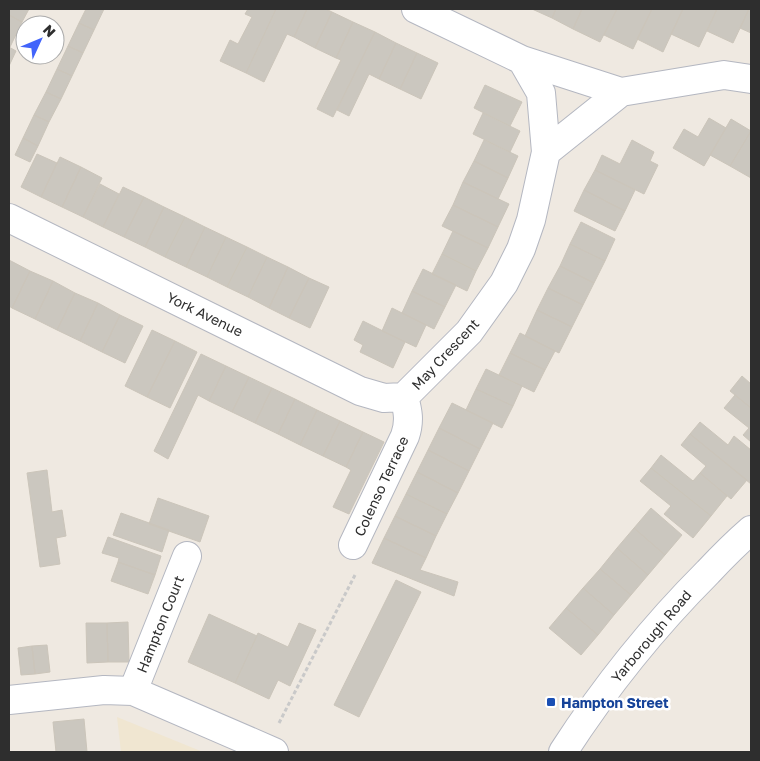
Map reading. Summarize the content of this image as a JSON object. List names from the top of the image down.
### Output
{
  "streets": {
    "street": [
      "York Avenue",
      "May Crescent",
      "Colenso Terrace",
      "Hampton Court",
      "Yarborough Road"
    ]
  },
  "crossings": [
    ["York Avenue", "May Crescent"],
    ["York Avenue", "Colenso Terrace"],
    ["May Crescent", "Colenso Terrace"]
  ],
  "places": {
    "transit": ["Hampton Street"]
  },
  "north": "top right"
}
